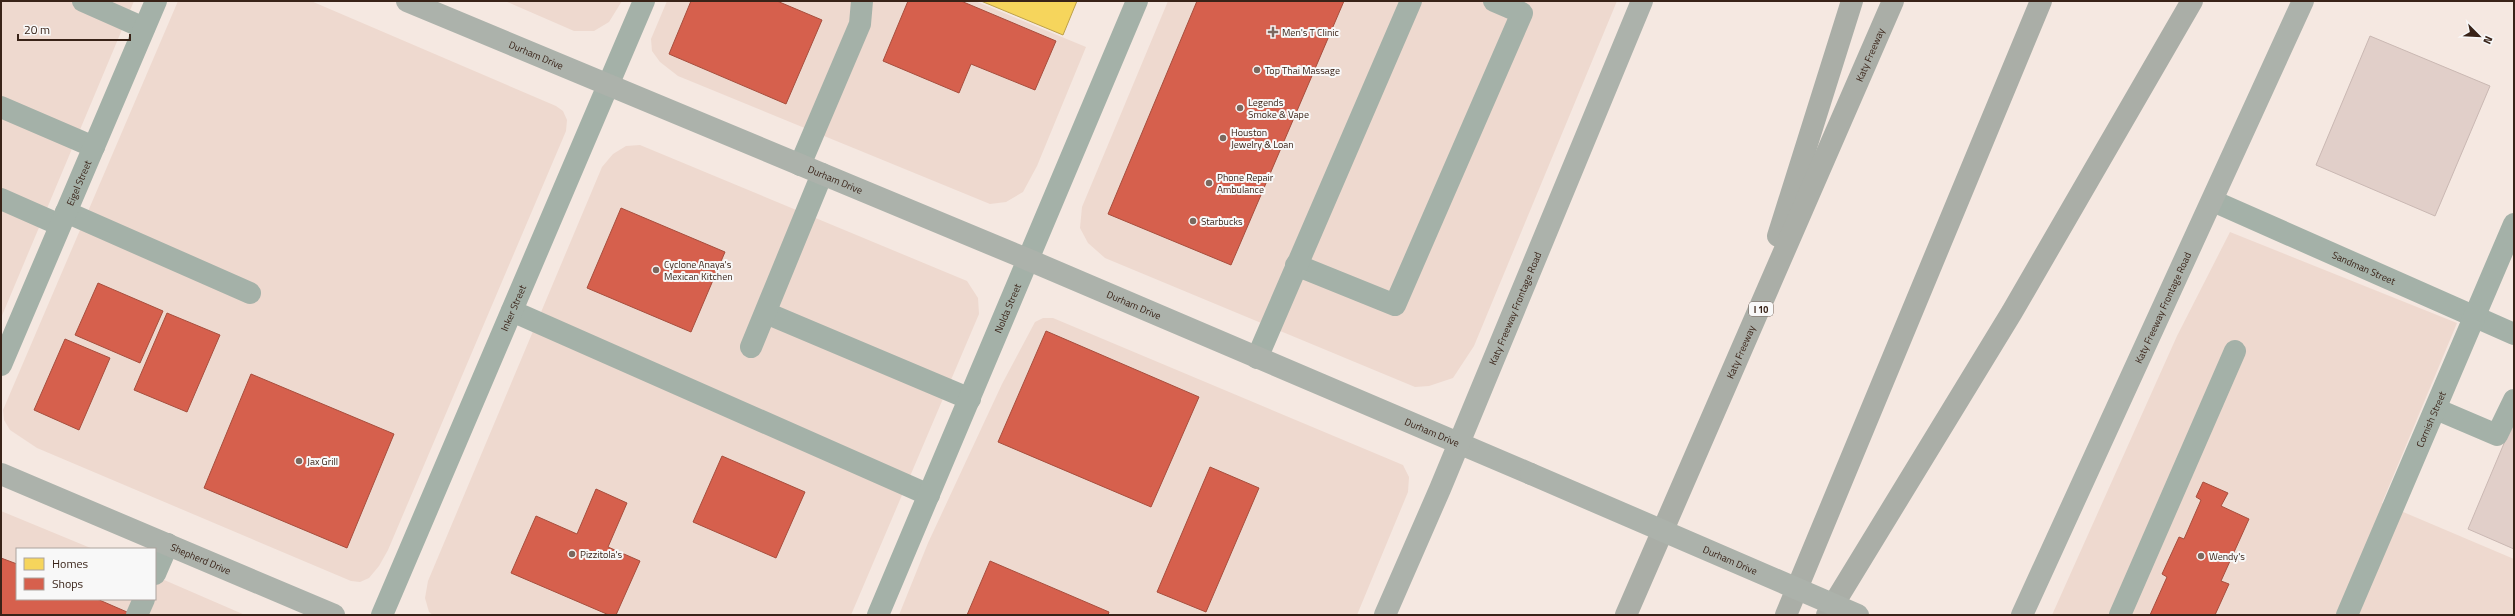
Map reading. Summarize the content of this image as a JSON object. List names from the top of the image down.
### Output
{
  "streets": {
    "highway": ["Katy Freeway", "I 10"],
    "main road": ["Durham Drive", "Katy Freeway Frontage Road", "Shepherd Drive"],
    "street": [
      "Eigel Street",
      "Sandman Street",
      "Inker Street",
      "Nolda Street",
      "Cornish Street"
    ]
  },
  "crossings": [
    ["Durham Drive", "Inker Street"],
    ["Durham Drive", "Nolda Street"],
    ["Durham Drive", "Katy Freeway Frontage Road"],
    ["Sandman Street", "Katy Freeway Frontage Road"],
    ["Sandman Street", "Cornish Street"]
  ],
  "places": {
    "health": ["Men's T Clinic"],
    "other": [
      "Top Thai Massage",
      "Legends Smoke & Vape",
      "Houston Jewelry & Loan",
      "Phone Repair Ambulance",
      "Starbucks",
      "Cyclone Anaya's Mexican Kitchen",
      "Jax Grill",
      "Pizzitola's",
      "Wendy's"
    ]
  },
  "legend": ["Homes", "Shops"],
  "scale_bar": "20 m",
  "north": "bottom right"
}
